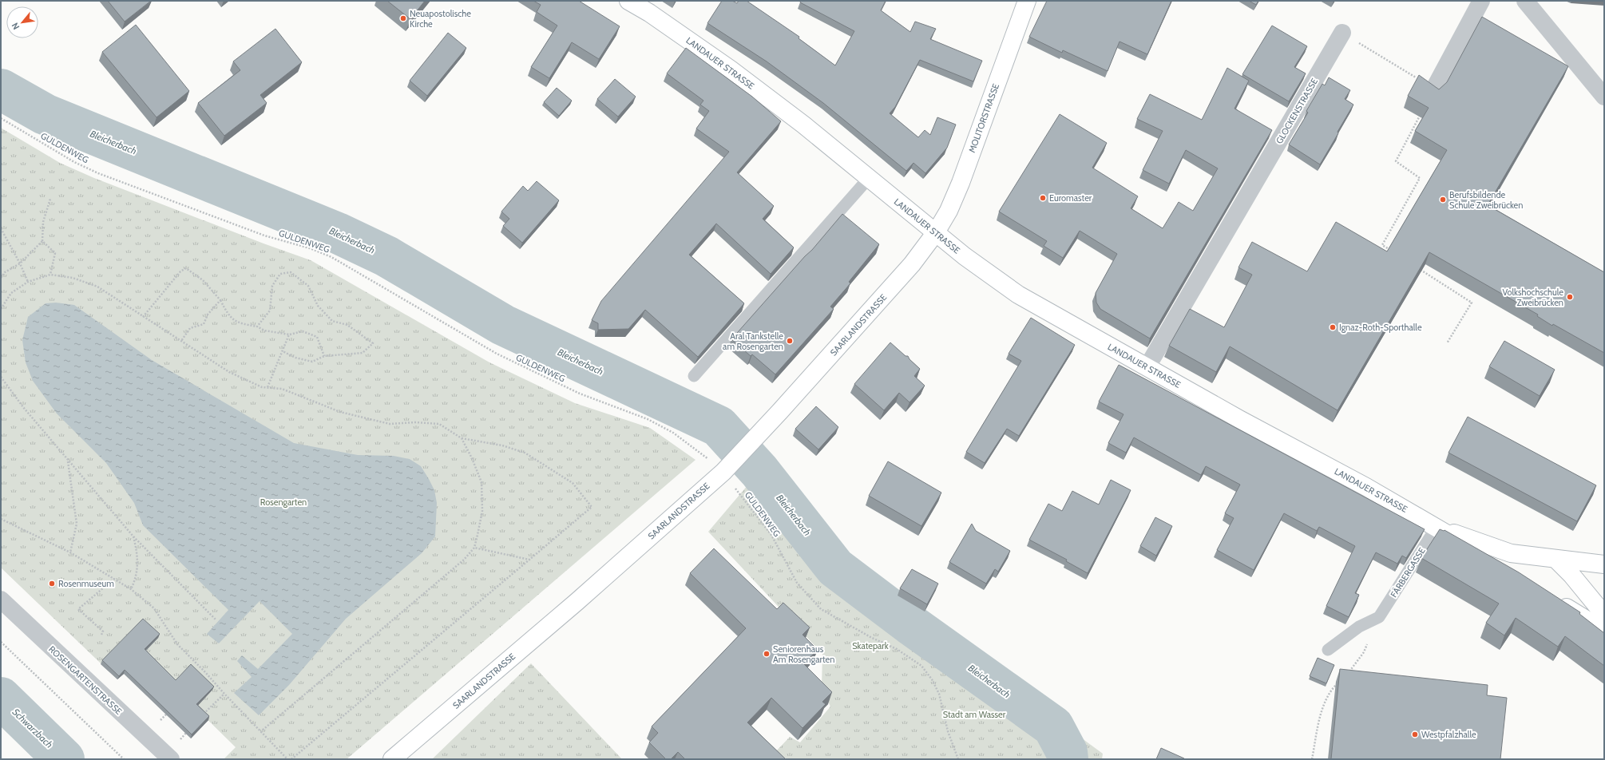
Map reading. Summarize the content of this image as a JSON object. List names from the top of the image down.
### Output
{
  "streets": {
    "main road": ["LANDAUER STRASSE", "MOLITORSTRASSE", "SAARLANDSTRASSE"],
    "street": ["GLOCKENSTRASSE", "ROSENGARTENSTRASSE"],
    "lane": ["FÄRBERGASSE"],
    "path": ["GULDENWEG"]
  },
  "crossings": [
    ["LANDAUER STRASSE", "GLOCKENSTRASSE"],
    ["LANDAUER STRASSE", "MOLITORSTRASSE"],
    ["LANDAUER STRASSE", "SAARLANDSTRASSE"],
    ["LANDAUER STRASSE", "FÄRBERGASSE"],
    ["MOLITORSTRASSE", "SAARLANDSTRASSE"],
    ["GULDENWEG", "SAARLANDSTRASSE"]
  ],
  "water": ["Bleicherbach", "Schwarzbach"],
  "parks": ["Rosengarten", "Skatepark", "Stadt am Wasser"],
  "places": [
    "Neuapostolische Kirche",
    "Euromaster",
    "Berufsbildende Schule Zweibrücken",
    "Volkshochschule Zweibrücken",
    "Ignaz-Roth-Sporthalle",
    "Aral Tankstelle am Rosengarten",
    "Rosenmuseum",
    "Seniorenhaus Am Rosengarten",
    "Westpfalzhalle"
  ],
  "north": "bottom left"
}
